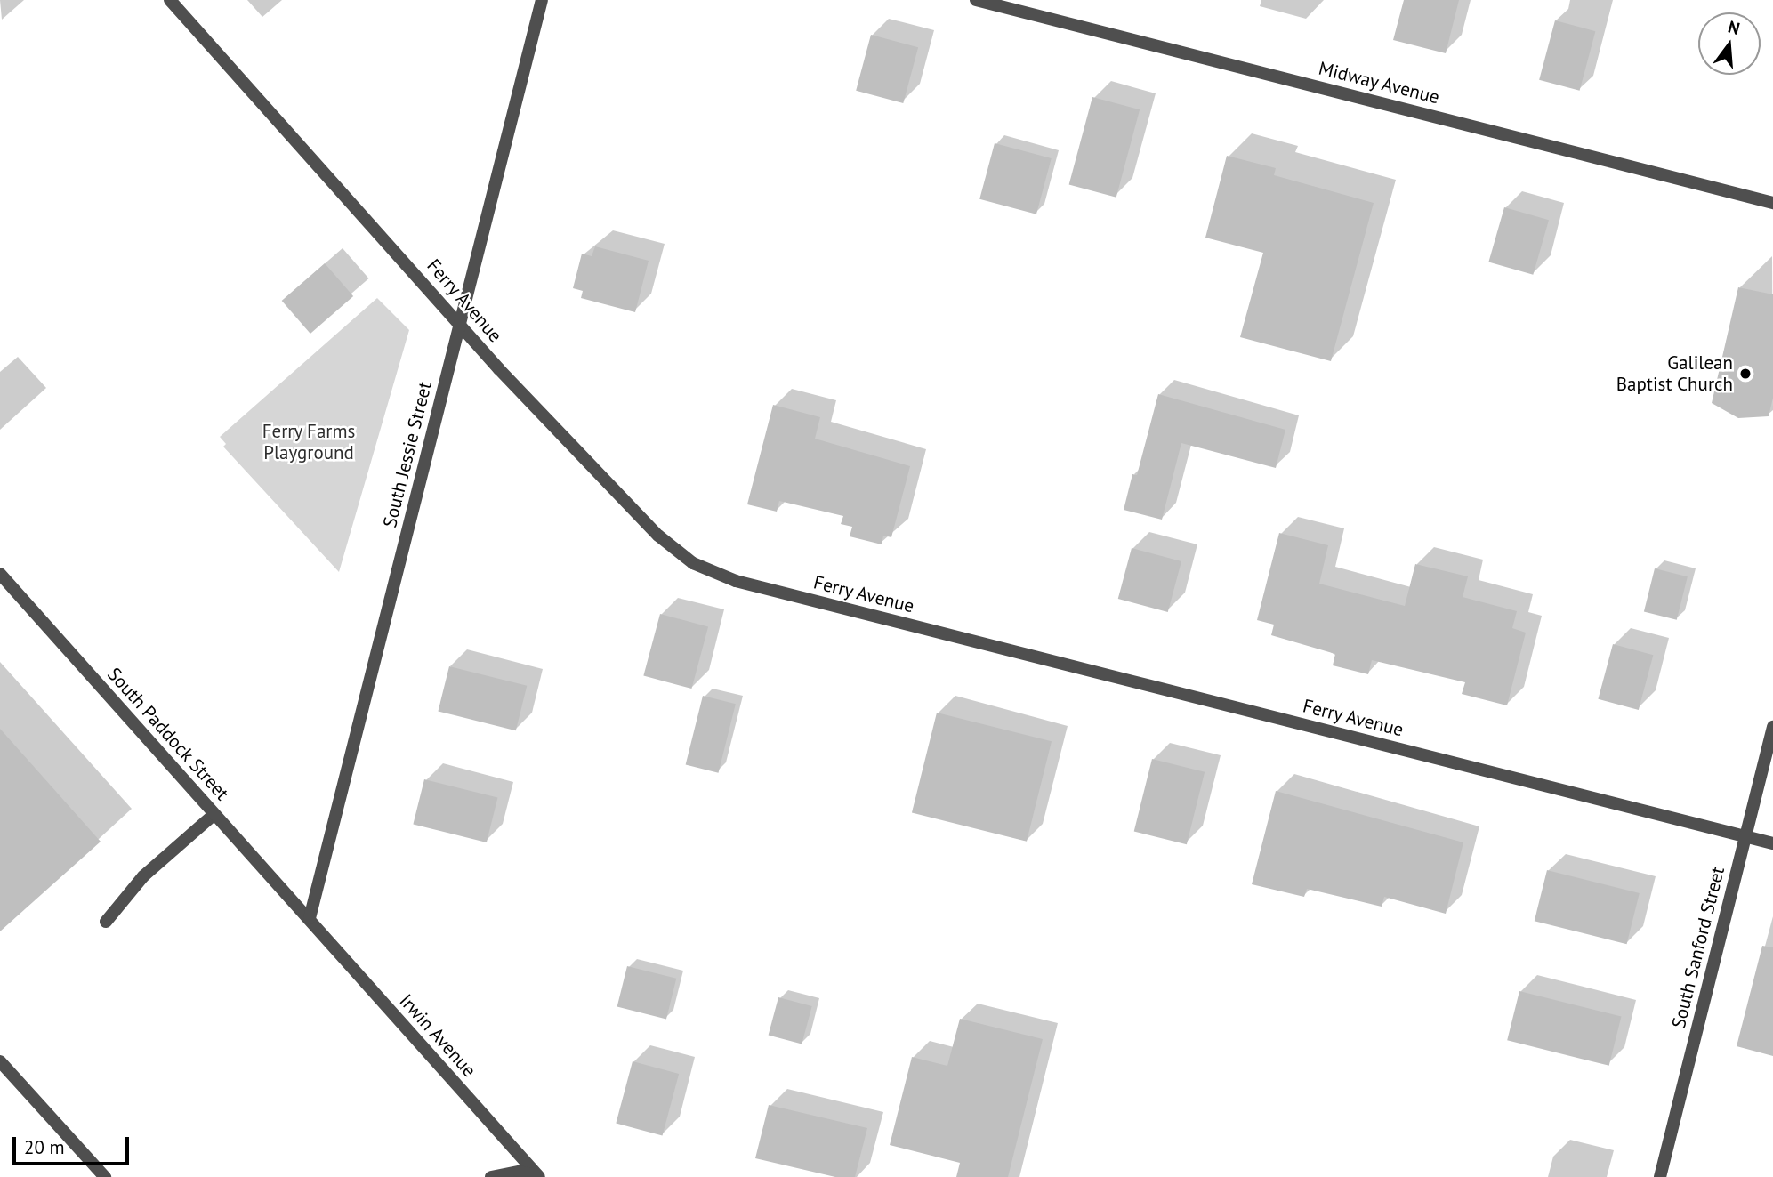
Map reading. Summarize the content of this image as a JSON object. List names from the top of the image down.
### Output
{
  "streets": {
    "street": [
      "Midway Avenue",
      "Ferry Avenue",
      "South Jessie Street",
      "South Paddock Street",
      "South Sanford Street",
      "Irwin Avenue"
    ]
  },
  "crossings": [
    ["Ferry Avenue", "South Jessie Street"],
    ["Ferry Avenue", "South Sanford Street"],
    ["South Jessie Street", "South Paddock Street"],
    ["South Jessie Street", "Irwin Avenue"],
    ["South Paddock Street", "Irwin Avenue"]
  ],
  "parks": ["Ferry Farms Playground"],
  "places": ["Galilean Baptist Church"],
  "scale_bar": "20 m",
  "north": "top"
}
